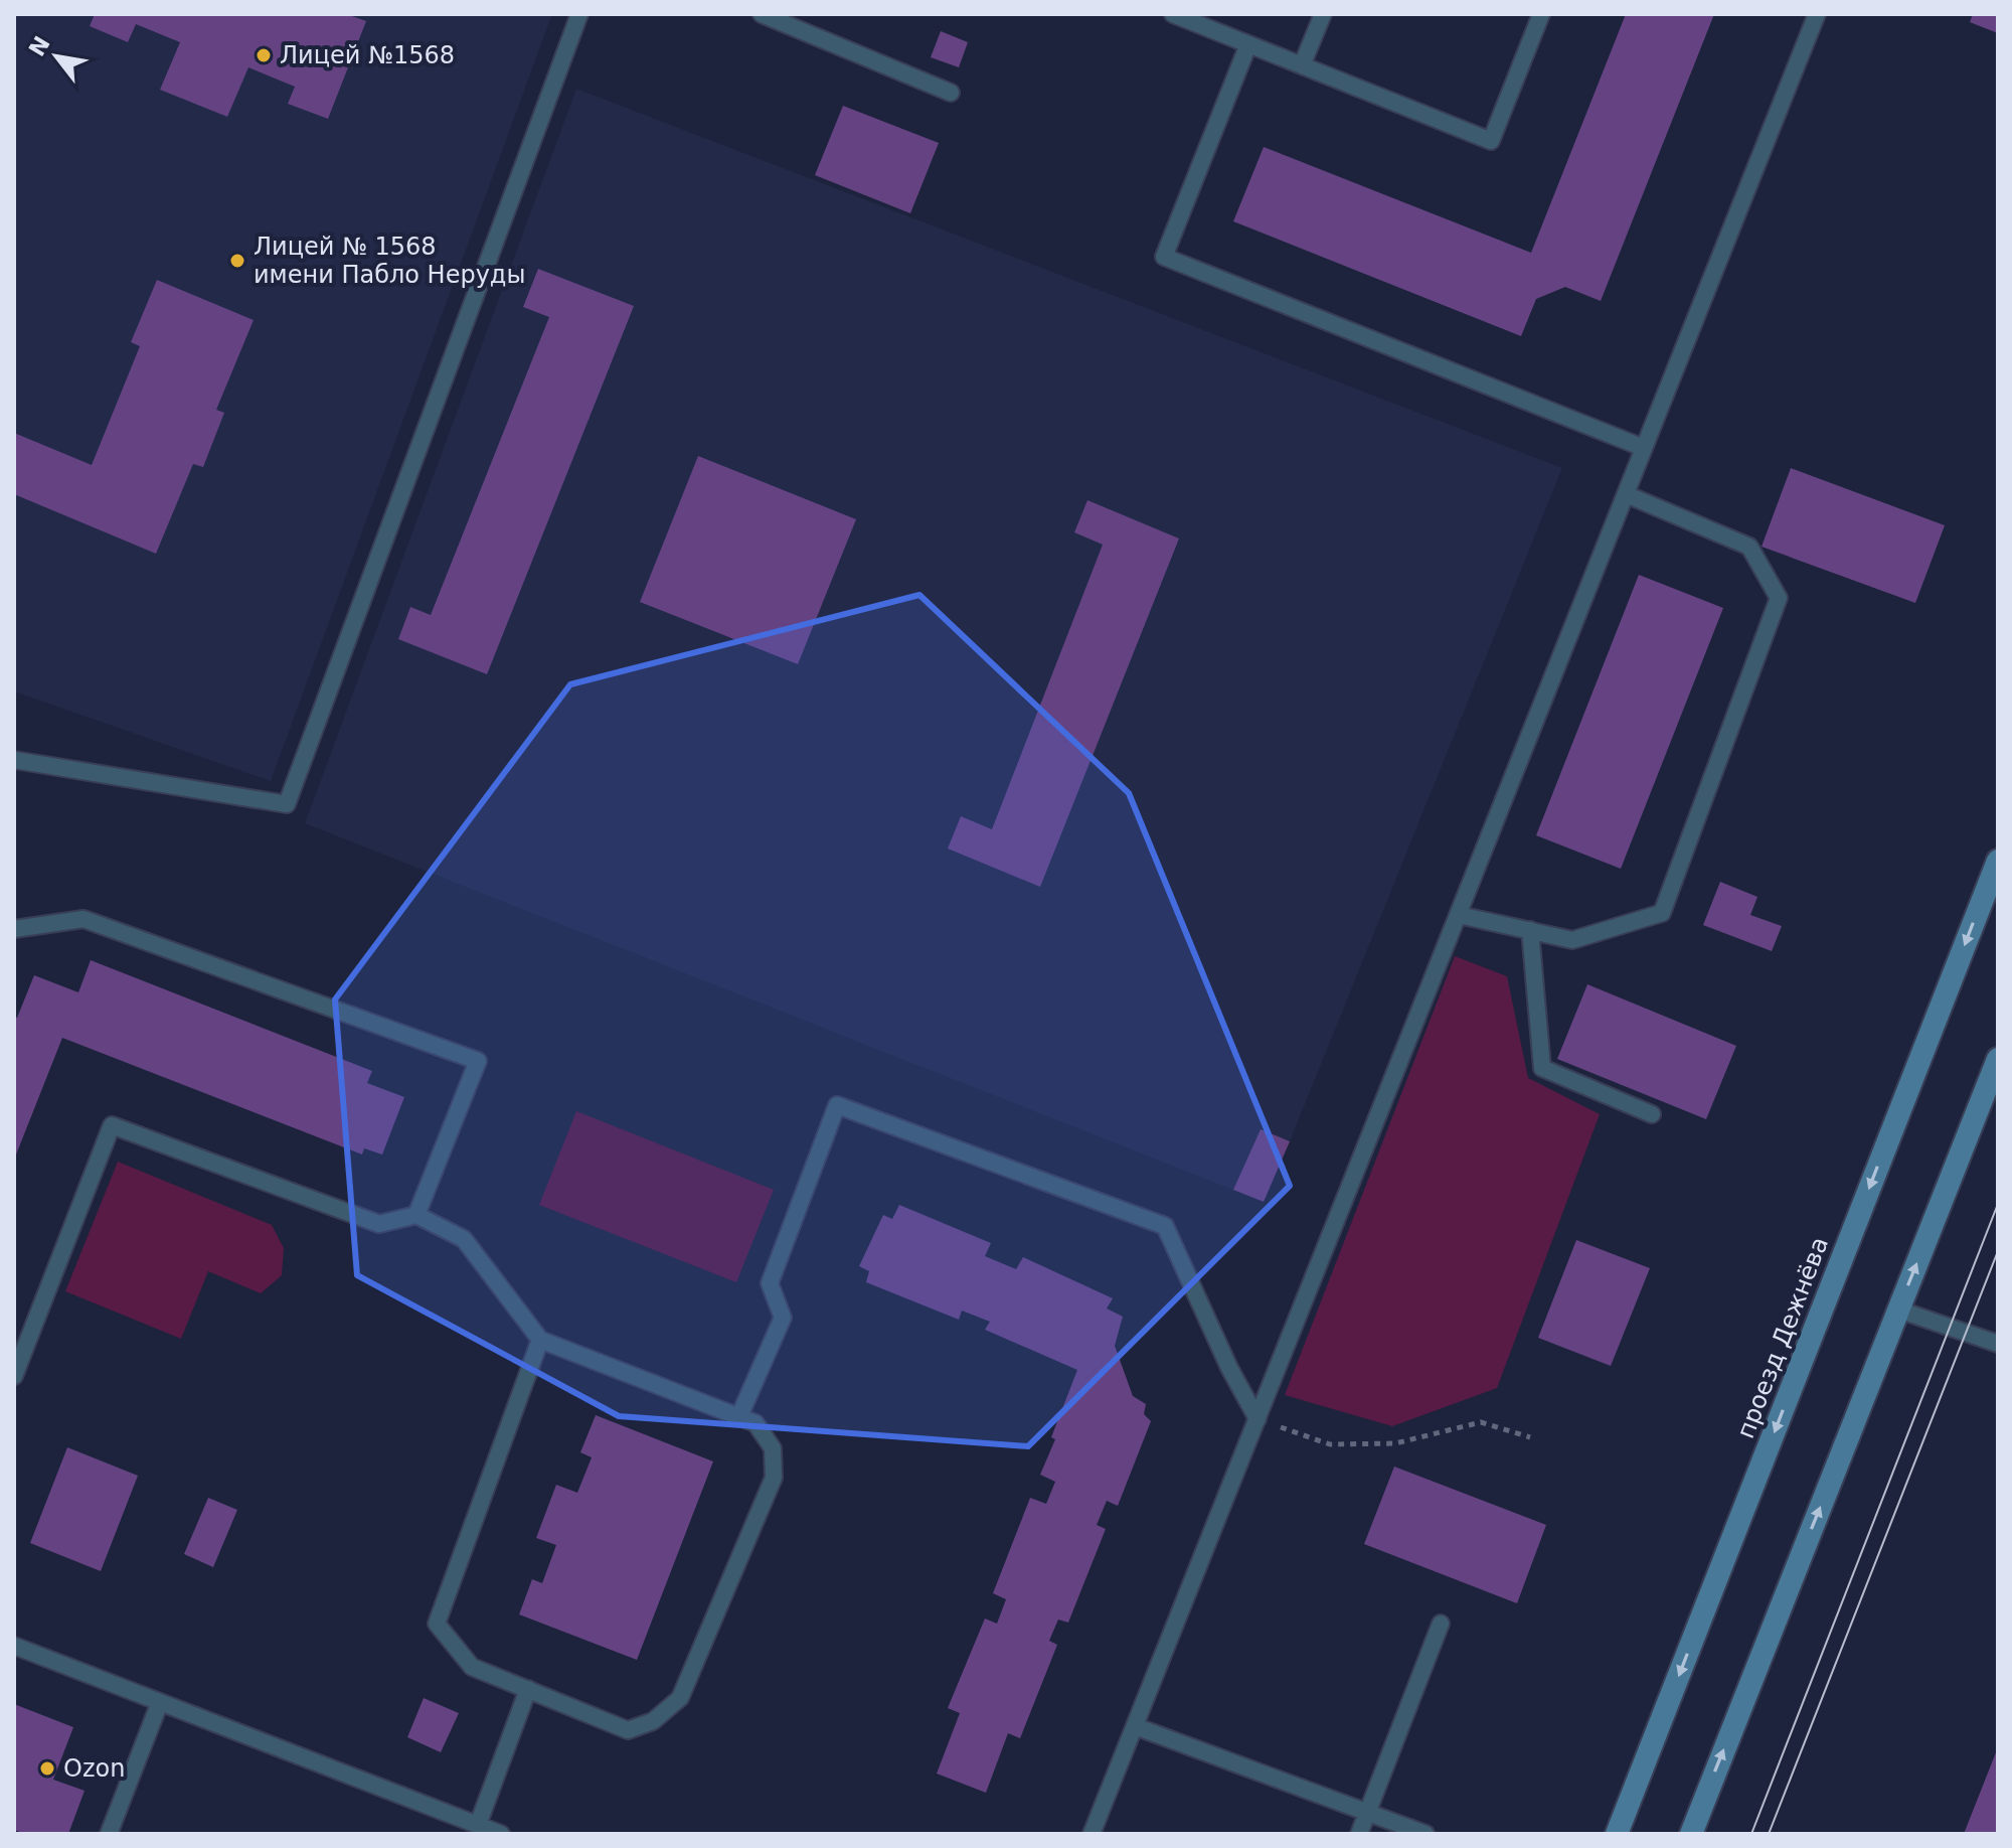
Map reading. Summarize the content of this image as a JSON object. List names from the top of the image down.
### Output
{
  "streets": {
    "main road": ["проезд Дежнёва"]
  },
  "places": ["Лицей №1568", "Лицей № 1568 имени Пабло Неруды", "Ozon"],
  "north": "top left"
}
